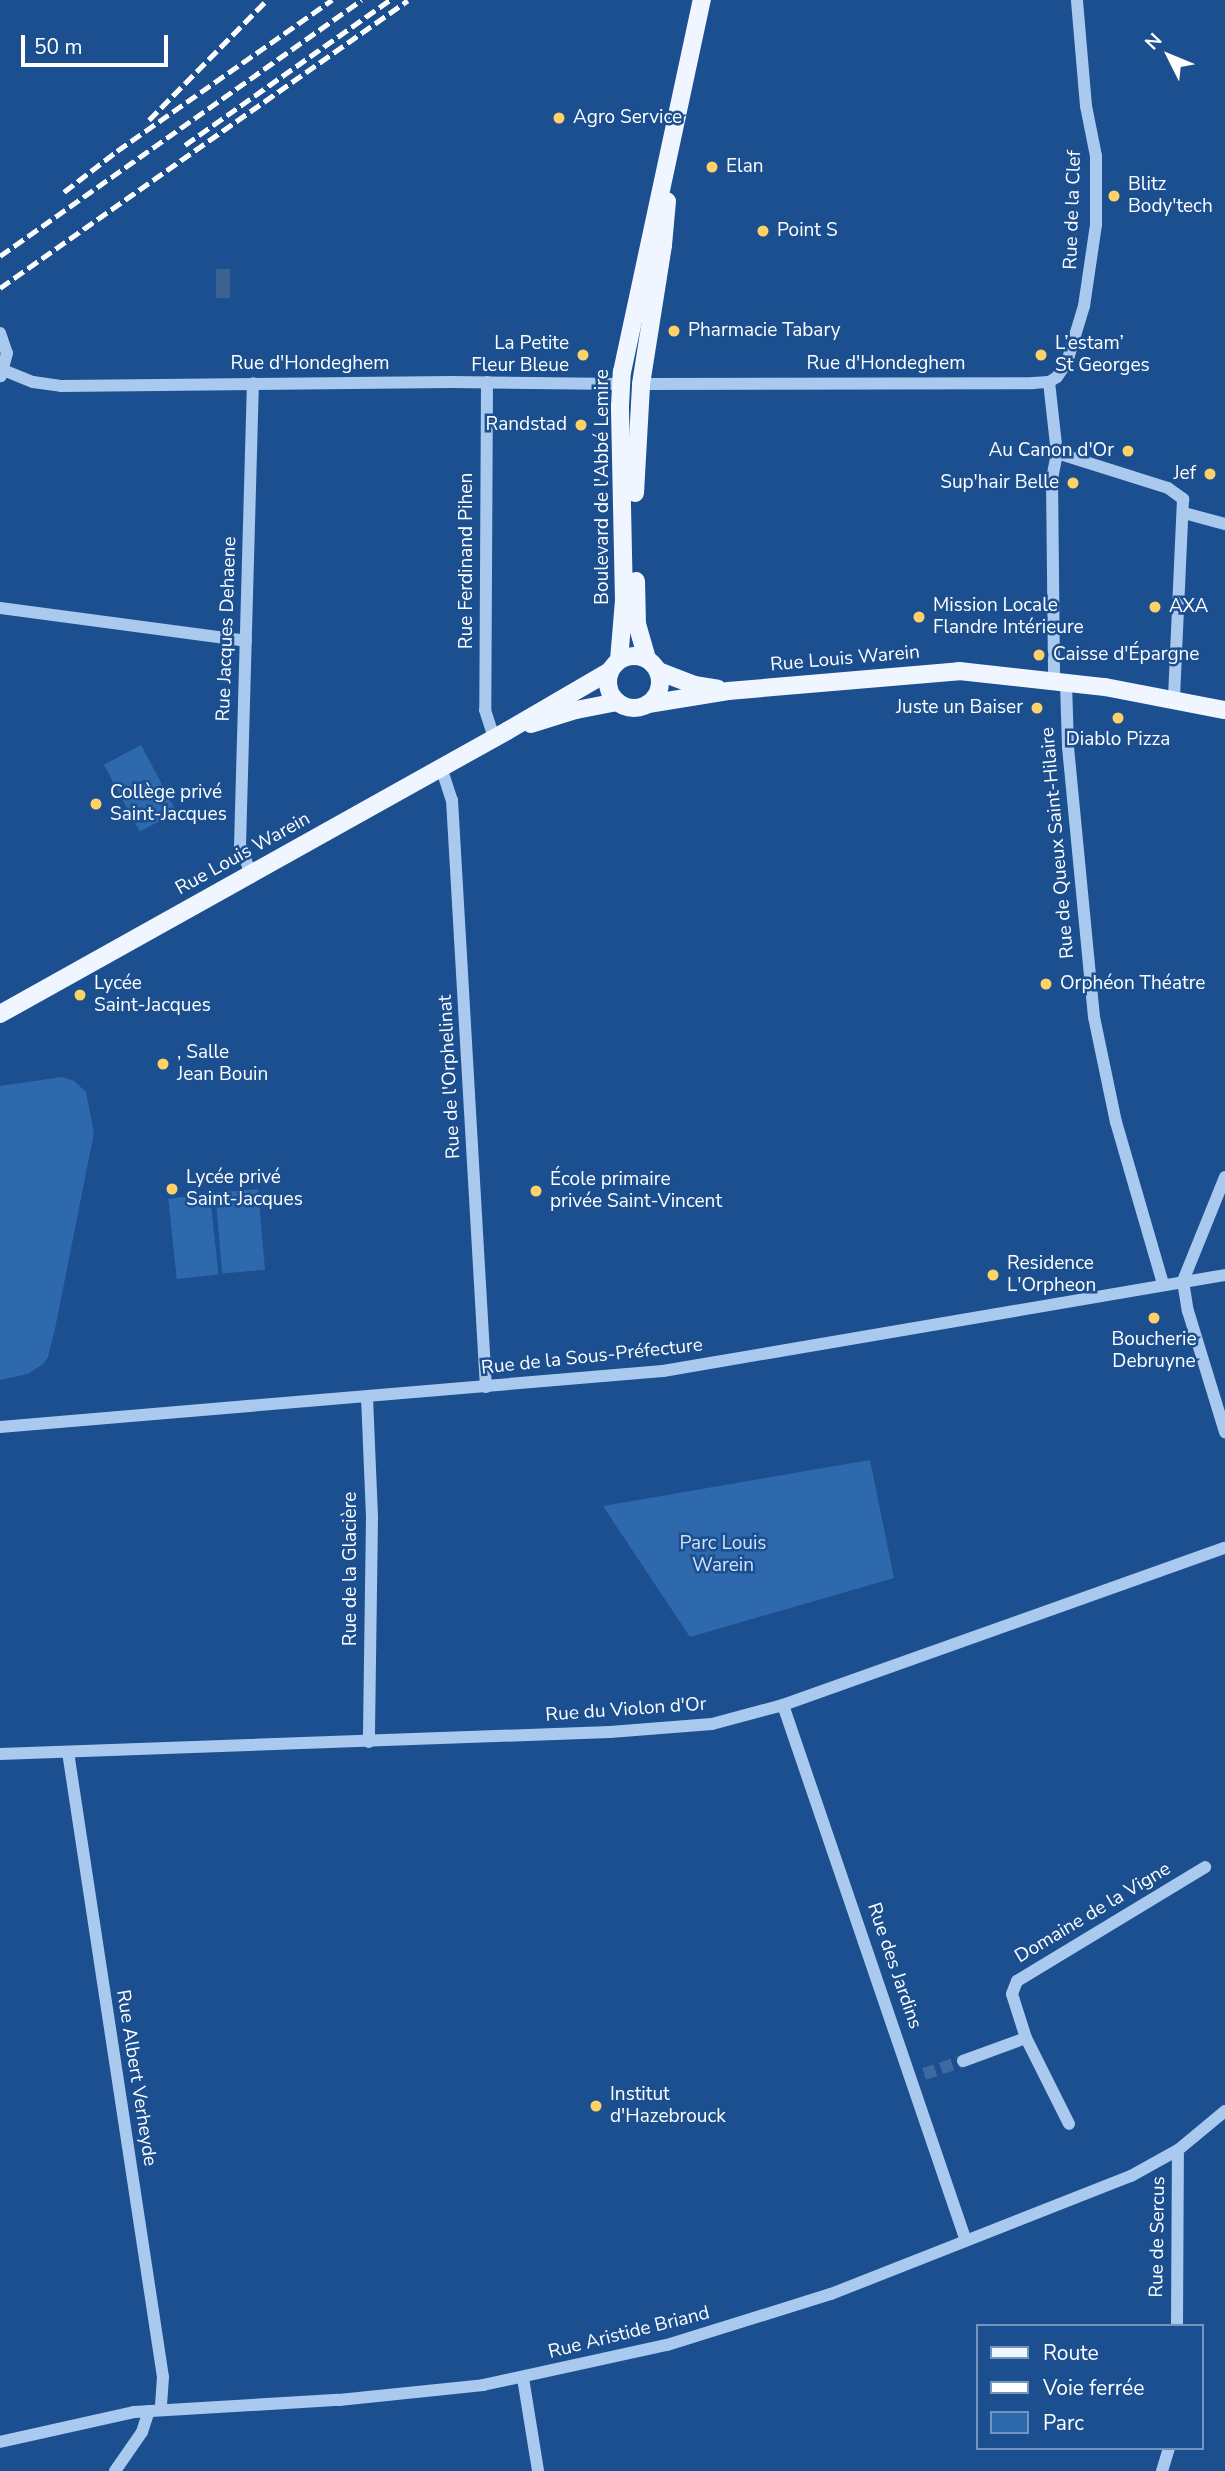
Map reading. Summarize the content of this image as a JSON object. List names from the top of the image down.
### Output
{
  "streets": {
    "main road": ["Boulevard de l'Abbé Lemire", "Rue Louis Warein"],
    "street": [
      "Rue de la Clef",
      "Rue d'Hondeghem",
      "Rue Ferdinand Pihen",
      "Rue Jacques Dehaene",
      "Rue de Queux Saint-Hilaire",
      "Rue de l'Orphelinat",
      "Rue de la Sous-Préfecture",
      "Rue de la Glacière",
      "Rue du Violon d'Or",
      "Domaine de la Vigne",
      "Rue des Jardins",
      "Rue Albert Verheyde",
      "Rue de Sercus",
      "Rue Aristide Briand"
    ]
  },
  "crossings": [
    ["Rue de la Clef", "Rue d'Hondeghem"],
    ["Rue d'Hondeghem", "Boulevard de l'Abbé Lemire"],
    ["Rue d'Hondeghem", "Rue Ferdinand Pihen"],
    ["Rue d'Hondeghem", "Rue Jacques Dehaene"],
    ["Boulevard de l'Abbé Lemire", "Rue Louis Warein"],
    ["Rue Ferdinand Pihen", "Rue Louis Warein"],
    ["Rue Jacques Dehaene", "Rue Louis Warein"],
    ["Rue Louis Warein", "Rue de Queux Saint-Hilaire"],
    ["Rue Louis Warein", "Rue de l'Orphelinat"],
    ["Rue de Queux Saint-Hilaire", "Rue de la Sous-Préfecture"],
    ["Rue de l'Orphelinat", "Rue de la Sous-Préfecture"],
    ["Rue de la Sous-Préfecture", "Rue de la Glacière"],
    ["Rue de la Glacière", "Rue du Violon d'Or"],
    ["Rue du Violon d'Or", "Rue des Jardins"],
    ["Rue du Violon d'Or", "Rue Albert Verheyde"],
    ["Rue des Jardins", "Rue Aristide Briand"],
    ["Rue Albert Verheyde", "Rue Aristide Briand"],
    ["Rue de Sercus", "Rue Aristide Briand"]
  ],
  "parks": ["Parc Louis Warein"],
  "places": [
    "Agro Service",
    "Elan",
    "Blitz Body'tech",
    "Point S",
    "Pharmacie Tabary",
    "La Petite Fleur Bleue",
    "L’estam’ St Georges",
    "Randstad",
    "Au Canon d'Or",
    "Jef",
    "Sup'hair Belle",
    "AXA",
    "Mission Locale Flandre Intérieure",
    "Caisse d'Épargne",
    "Juste un Baiser",
    "Diablo Pizza",
    "Collège privé Saint-Jacques",
    "Orphéon Théatre",
    "Lycée Saint-Jacques",
    ", Salle Jean Bouin",
    "Lycée privé Saint-Jacques",
    "École primaire privée Saint-Vincent",
    "Residence L'Orpheon",
    "Boucherie Debruyne",
    "Institut d'Hazebrouck"
  ],
  "legend": ["Route", "Voie ferrée", "Parc"],
  "scale_bar": "50 m",
  "north": "top left"
}
